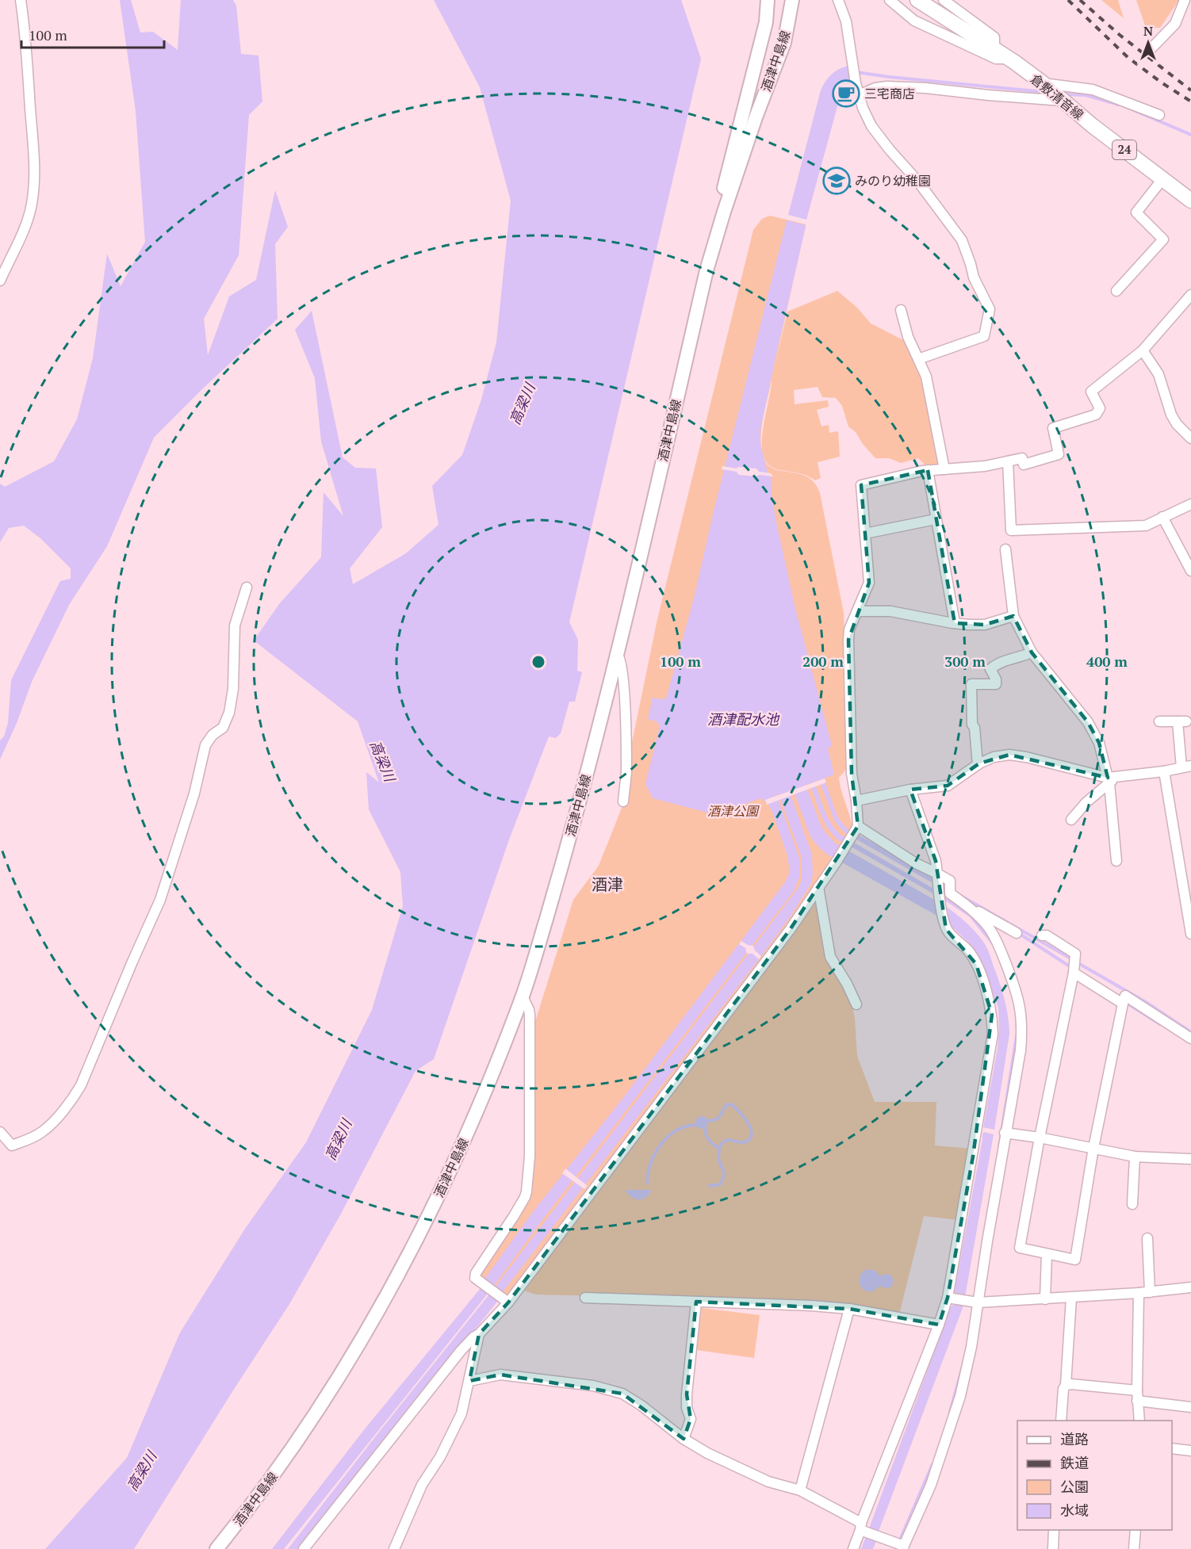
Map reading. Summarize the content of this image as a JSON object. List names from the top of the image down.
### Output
{
  "streets": {
    "main road": ["酒津中島線", "倉敷清音線", "24"]
  },
  "districts": ["酒津"],
  "water": ["高梁川", "酒津配水池"],
  "parks": ["酒津公園"],
  "places": {
    "cafe": ["三宅商店"],
    "school or university": ["みのり幼稚園"]
  },
  "legend": [
    "道路",
    "鉄道",
    "公園",
    "水域"
  ],
  "scale_bar": "100 m",
  "north": "top",
  "rings": [
    "100 m",
    "200 m",
    "300 m",
    "400 m"
  ]
}
